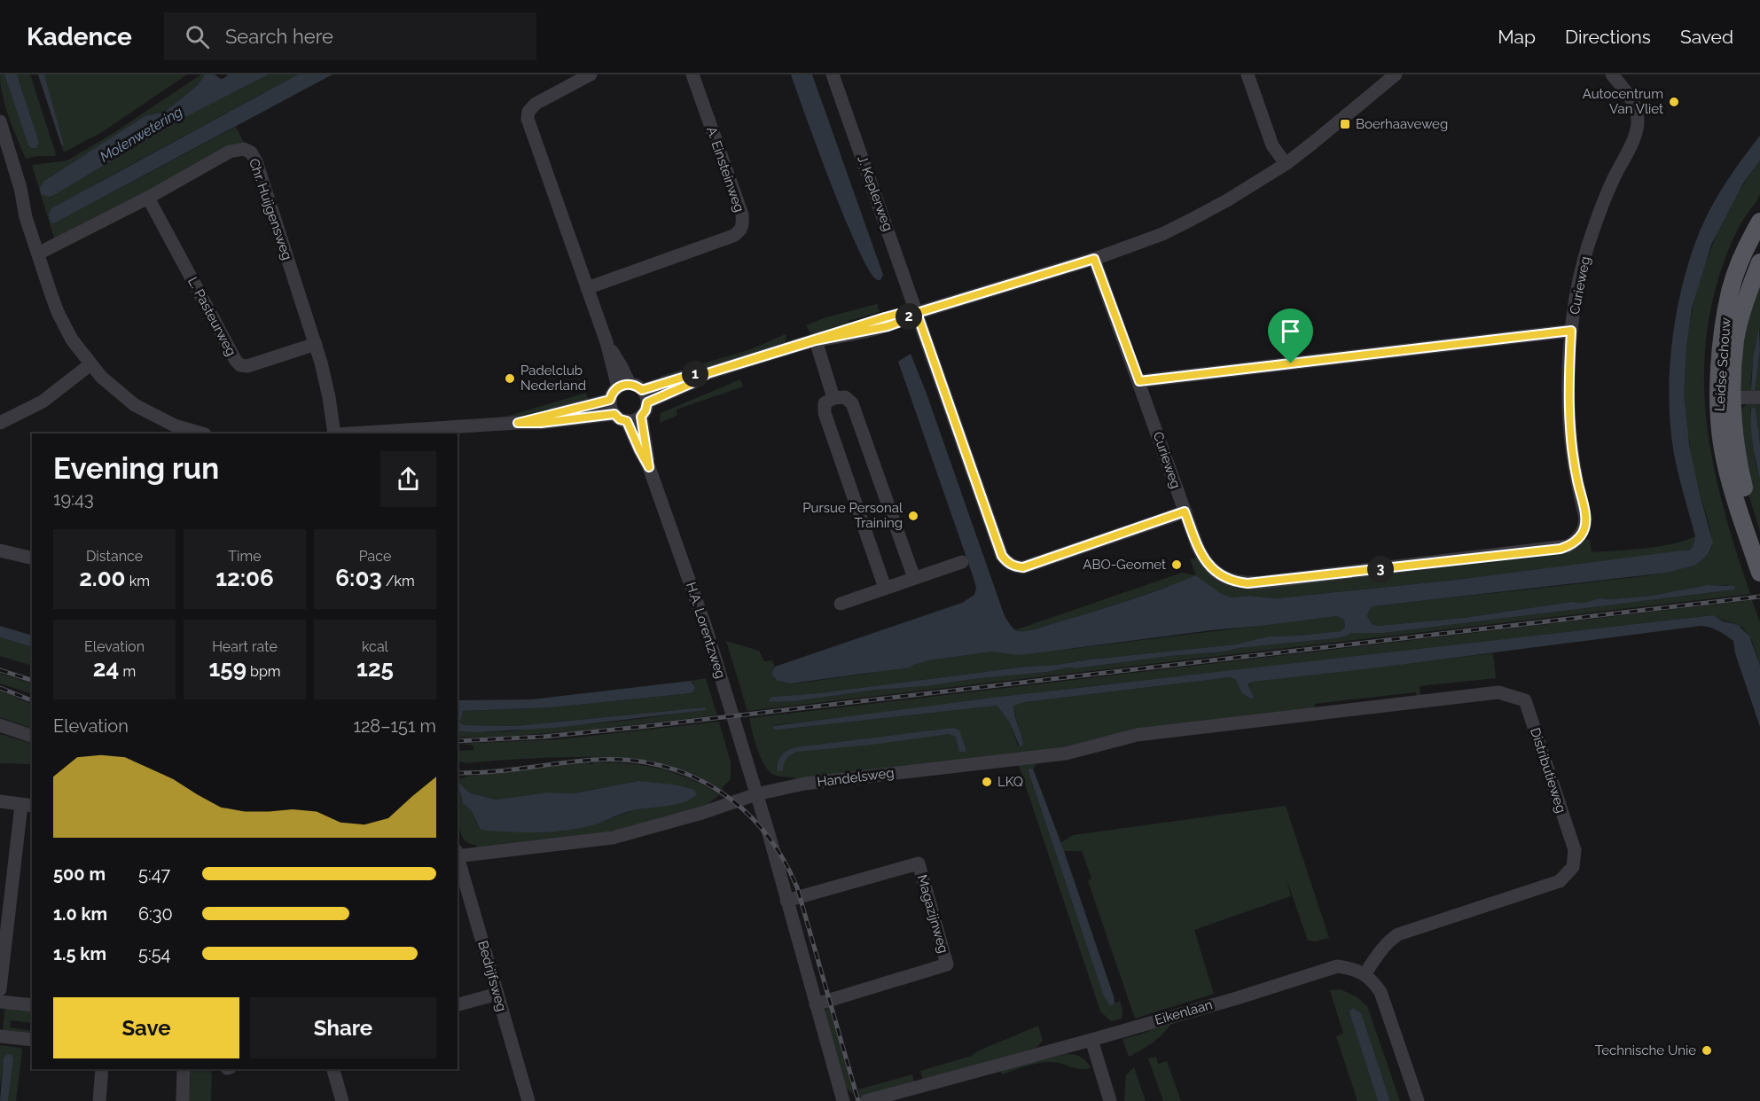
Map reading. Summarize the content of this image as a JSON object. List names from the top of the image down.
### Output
{
  "streets": {
    "main road": ["Leidse Schouw"],
    "street": [
      "A. Einsteinweg",
      "J. Keplerweg",
      "Chr. Huijgensweg",
      "Curieweg",
      "L. Pasteurweg",
      "H.A. Lorentzweg",
      "Distributieweg",
      "Handelsweg",
      "Magazijnweg",
      "Bedrijfsweg",
      "Eikenlaan"
    ]
  },
  "crossings": [
    ["J. Keplerweg", "Curieweg"],
    ["Chr. Huijgensweg", "L. Pasteurweg"],
    ["H.A. Lorentzweg", "Handelsweg"],
    ["Distributieweg", "Handelsweg"],
    ["Distributieweg", "Eikenlaan"]
  ],
  "water": ["Molenwetering"],
  "places": {
    "other": [
      "Autocentrum Van Vliet",
      "Padelclub Nederland",
      "Pursue Personal Training",
      "ABO-Geomet",
      "LKQ",
      "Technische Unie"
    ],
    "transit": ["Boerhaaveweg"]
  },
  "page": {
    "header": "Kadence",
    "search": "Search here",
    "nav": ["Map", "Directions", "Saved"],
    "pins": ["2", "1", "3"],
    "heading": ["Evening run", "19:43"],
    "stats": [
      ["Distance", "2.00 km"],
      ["Time", "12:06"],
      ["Pace", "6:03 /km"],
      ["Elevation", "24 m"],
      ["Heart rate", "159 bpm"],
      ["kcal", "125"]
    ],
    "chart": ["Elevation", "128–151 m"],
    "list": [
      {
        "name": "500 m",
        "note": "5:47"
      },
      {
        "name": "1.0 km",
        "note": "6:30"
      },
      {
        "name": "1.5 km",
        "note": "5:54"
      }
    ],
    "buttons": ["Save", "Share"]
  }
}
